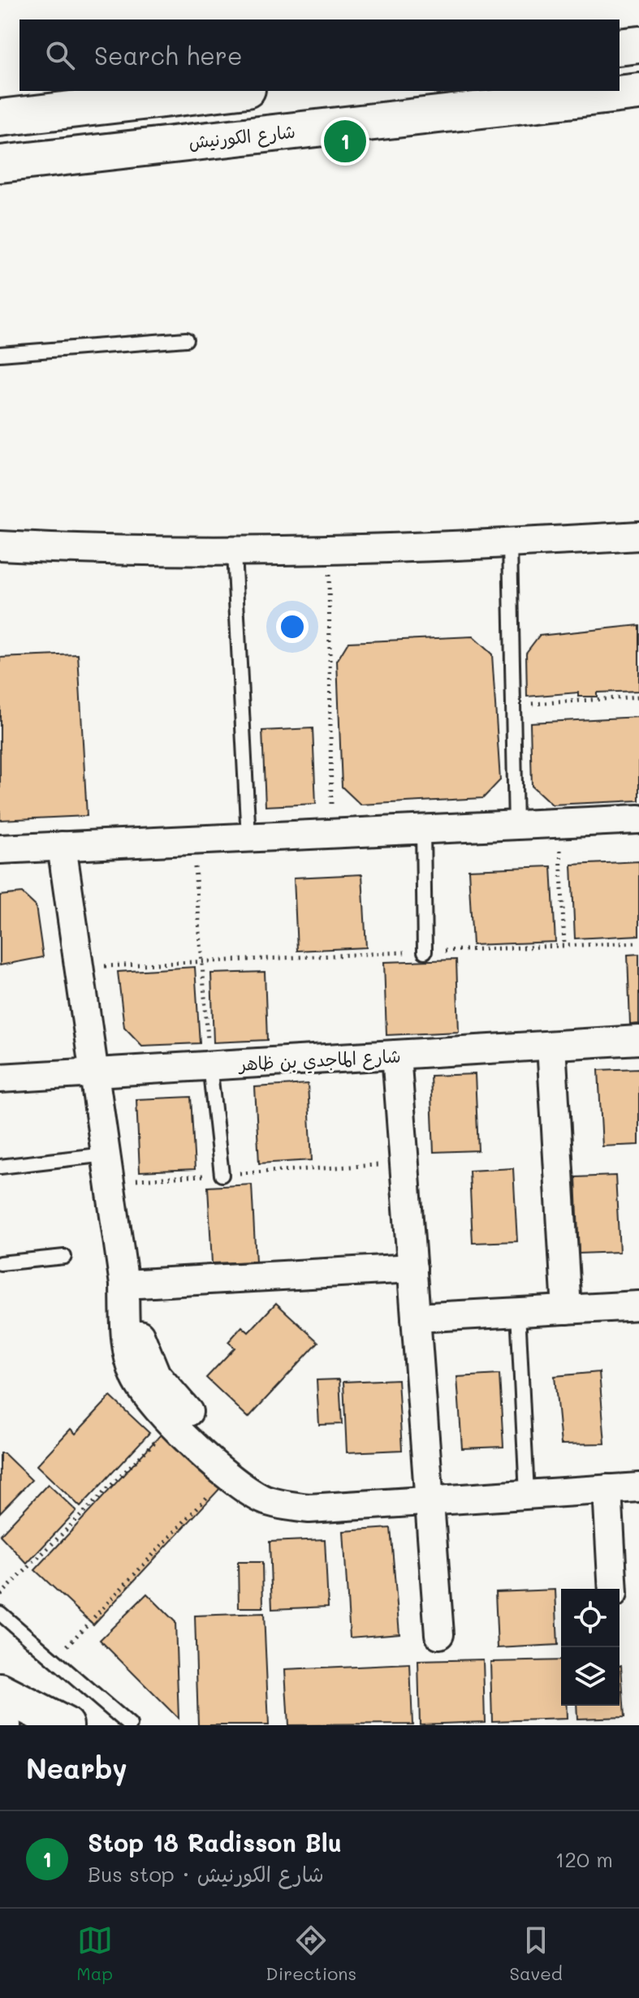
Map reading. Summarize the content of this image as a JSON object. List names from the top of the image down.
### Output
{
  "streets": {
    "main road": ["شارع الكورنيش"],
    "street": ["شارع الماجدي بن ظاهر"]
  },
  "page": {
    "search": "Search here",
    "pins": "1",
    "heading": "Nearby",
    "list": [
      {
        "mark": "1",
        "name": "Stop 18 Radisson Blu",
        "note": "Bus stop · شارع الكورنيش",
        "value": "120 m"
      }
    ],
    "nav": ["Map", "Directions", "Saved"]
  }
}
